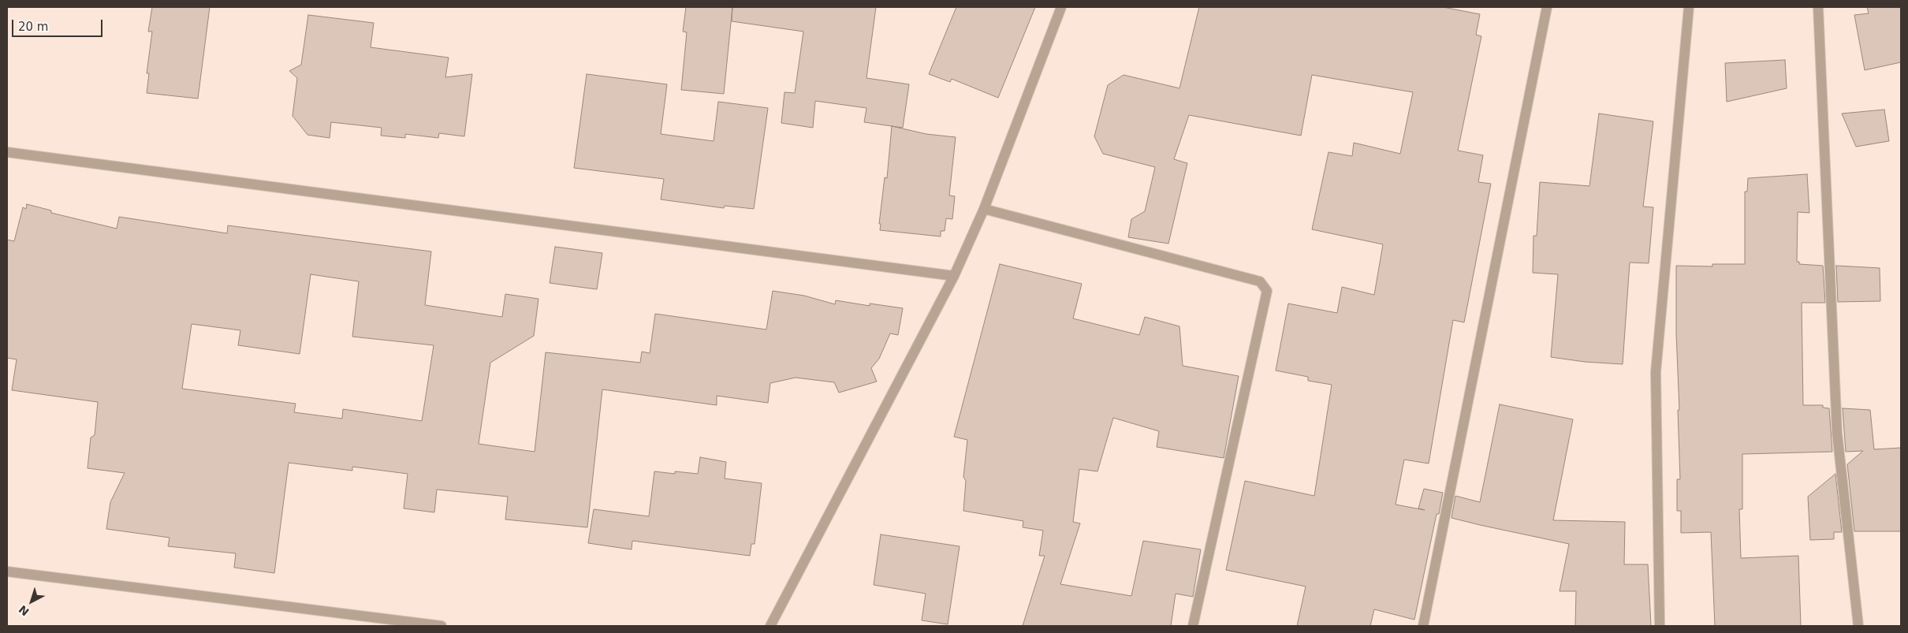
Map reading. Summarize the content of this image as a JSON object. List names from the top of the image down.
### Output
{
  "scale_bar": "20 m",
  "north": "bottom left"
}
